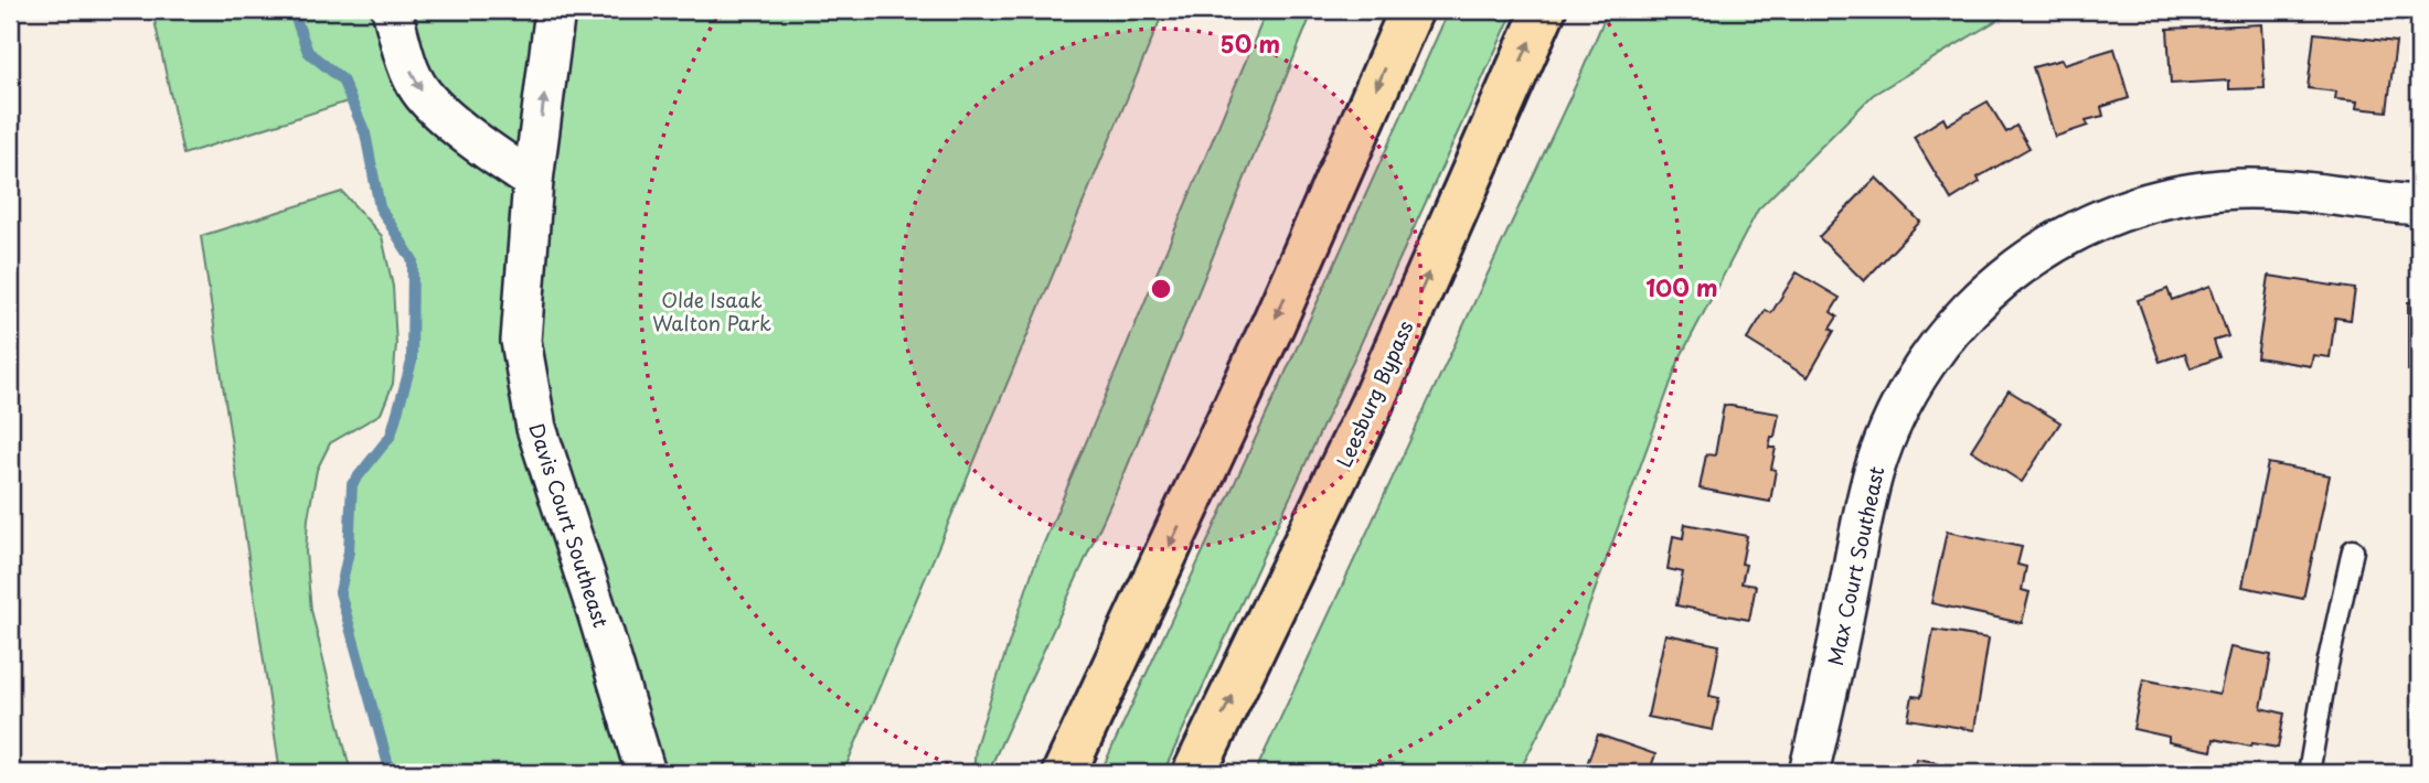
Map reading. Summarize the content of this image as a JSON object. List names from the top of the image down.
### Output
{
  "streets": {
    "highway": ["Leesburg Bypass"],
    "street": ["Davis Court Southeast", "Max Court Southeast"]
  },
  "parks": ["Olde Isaak Walton Park"],
  "rings": ["50 m", "100 m"]
}
